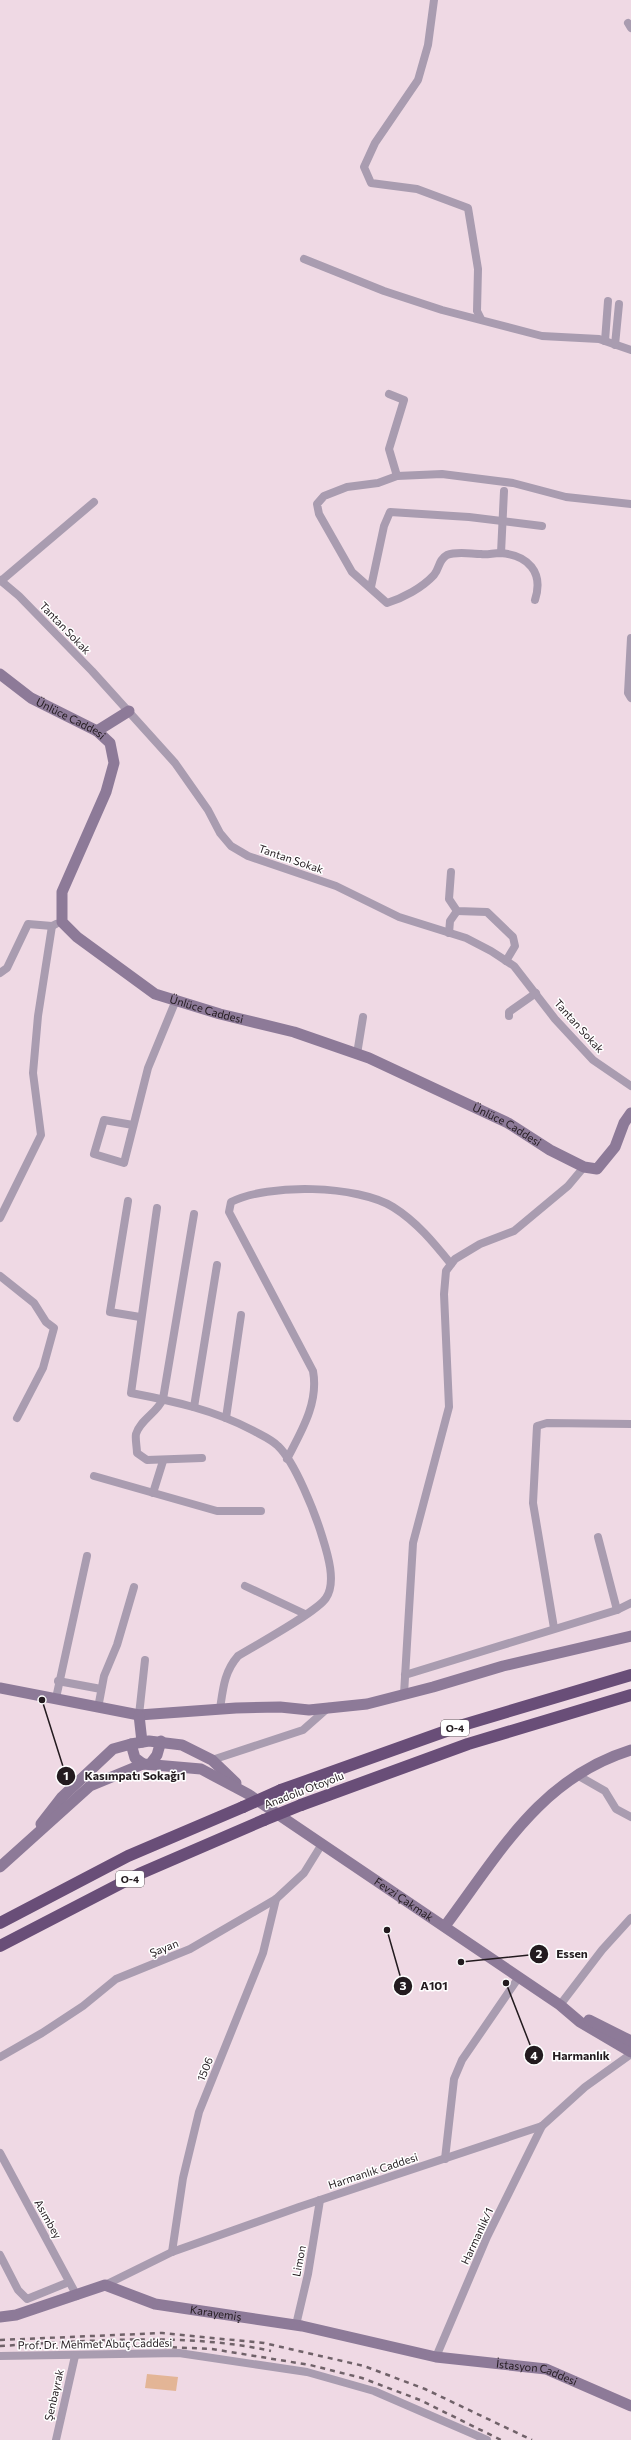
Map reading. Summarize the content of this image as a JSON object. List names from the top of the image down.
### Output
{
  "streets": {
    "highway": ["O-4", "Anadolu Otoyolu"],
    "street": [
      "Tantan Sokak",
      "Ünlüce Caddesi",
      "Fevzi Çakmak",
      "Şayan",
      "1506",
      "Harmanlık Caddesi",
      "Asımbey",
      "Harmanlık/1",
      "Limon",
      "Karayemiş",
      "Prof. Dr. Mehmet Abuç Caddesi",
      "İstasyon Caddesi",
      "Şenbayrak"
    ]
  },
  "crossings": [
    ["Fevzi Çakmak", "Şayan"],
    ["Şayan", "1506"],
    ["1506", "Harmanlık Caddesi"],
    ["Harmanlık Caddesi", "Harmanlık/1"],
    ["Harmanlık Caddesi", "Limon"],
    ["Harmanlık Caddesi", "Karayemiş"],
    ["Harmanlık/1", "Karayemiş"],
    ["Harmanlık/1", "İstasyon Caddesi"],
    ["Limon", "Karayemiş"],
    ["Karayemiş", "İstasyon Caddesi"],
    ["Prof. Dr. Mehmet Abuç Caddesi", "Şenbayrak"]
  ],
  "places": [
    "Kasımpatı Sokağı1",
    "A101",
    "Essen",
    "Harmanlık"
  ]
}
